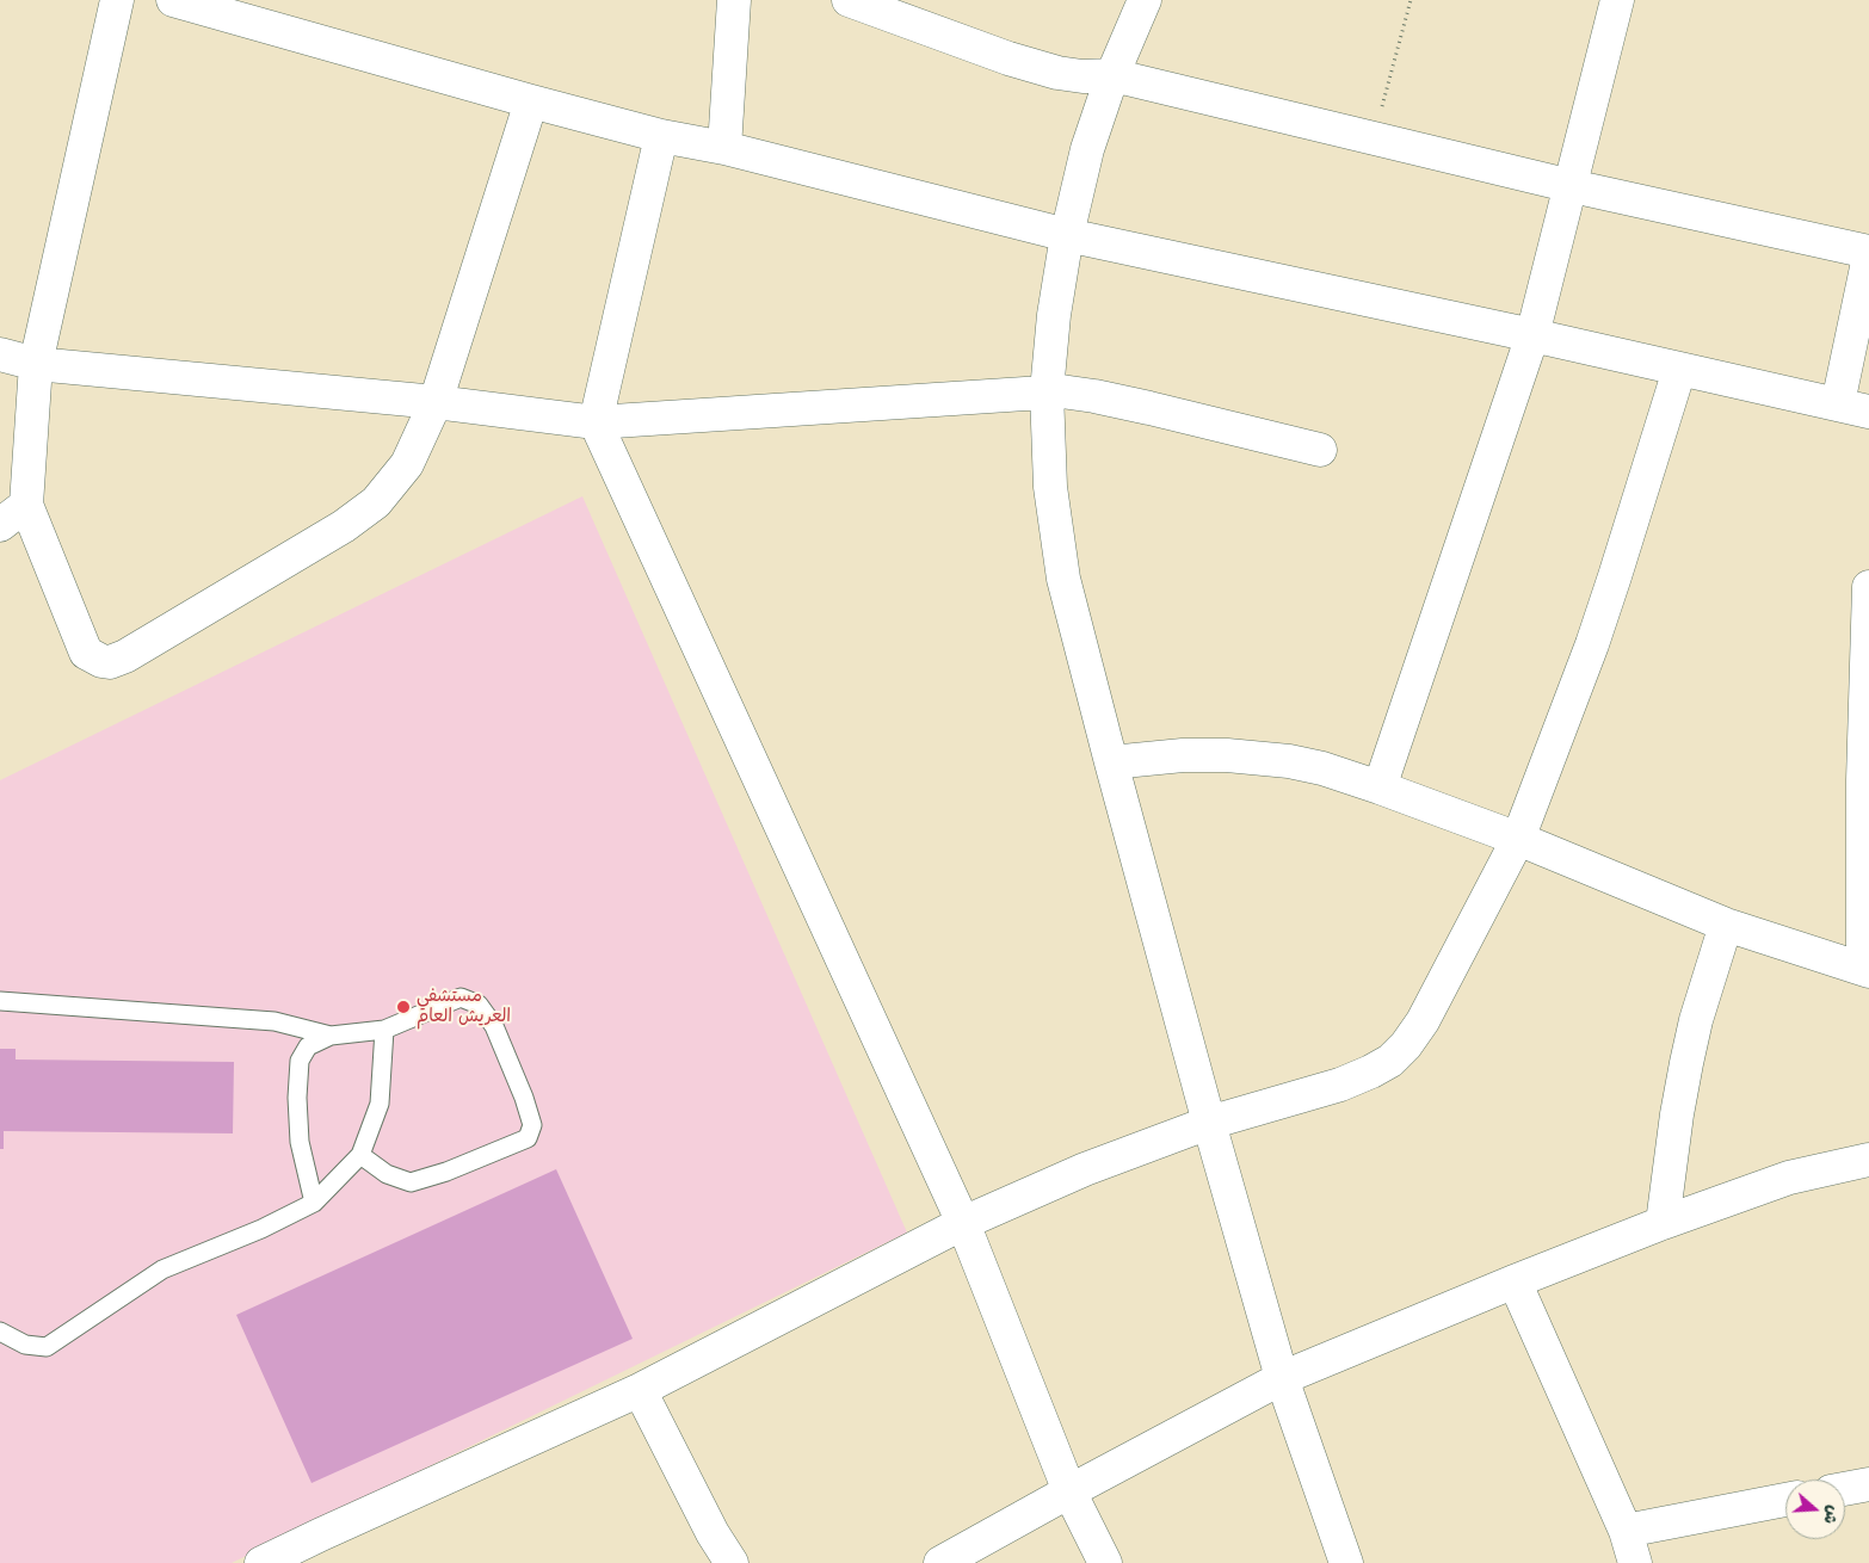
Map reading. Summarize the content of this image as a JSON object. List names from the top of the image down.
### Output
{
  "places": ["مستشفي العريش العام"],
  "north": "right"
}
